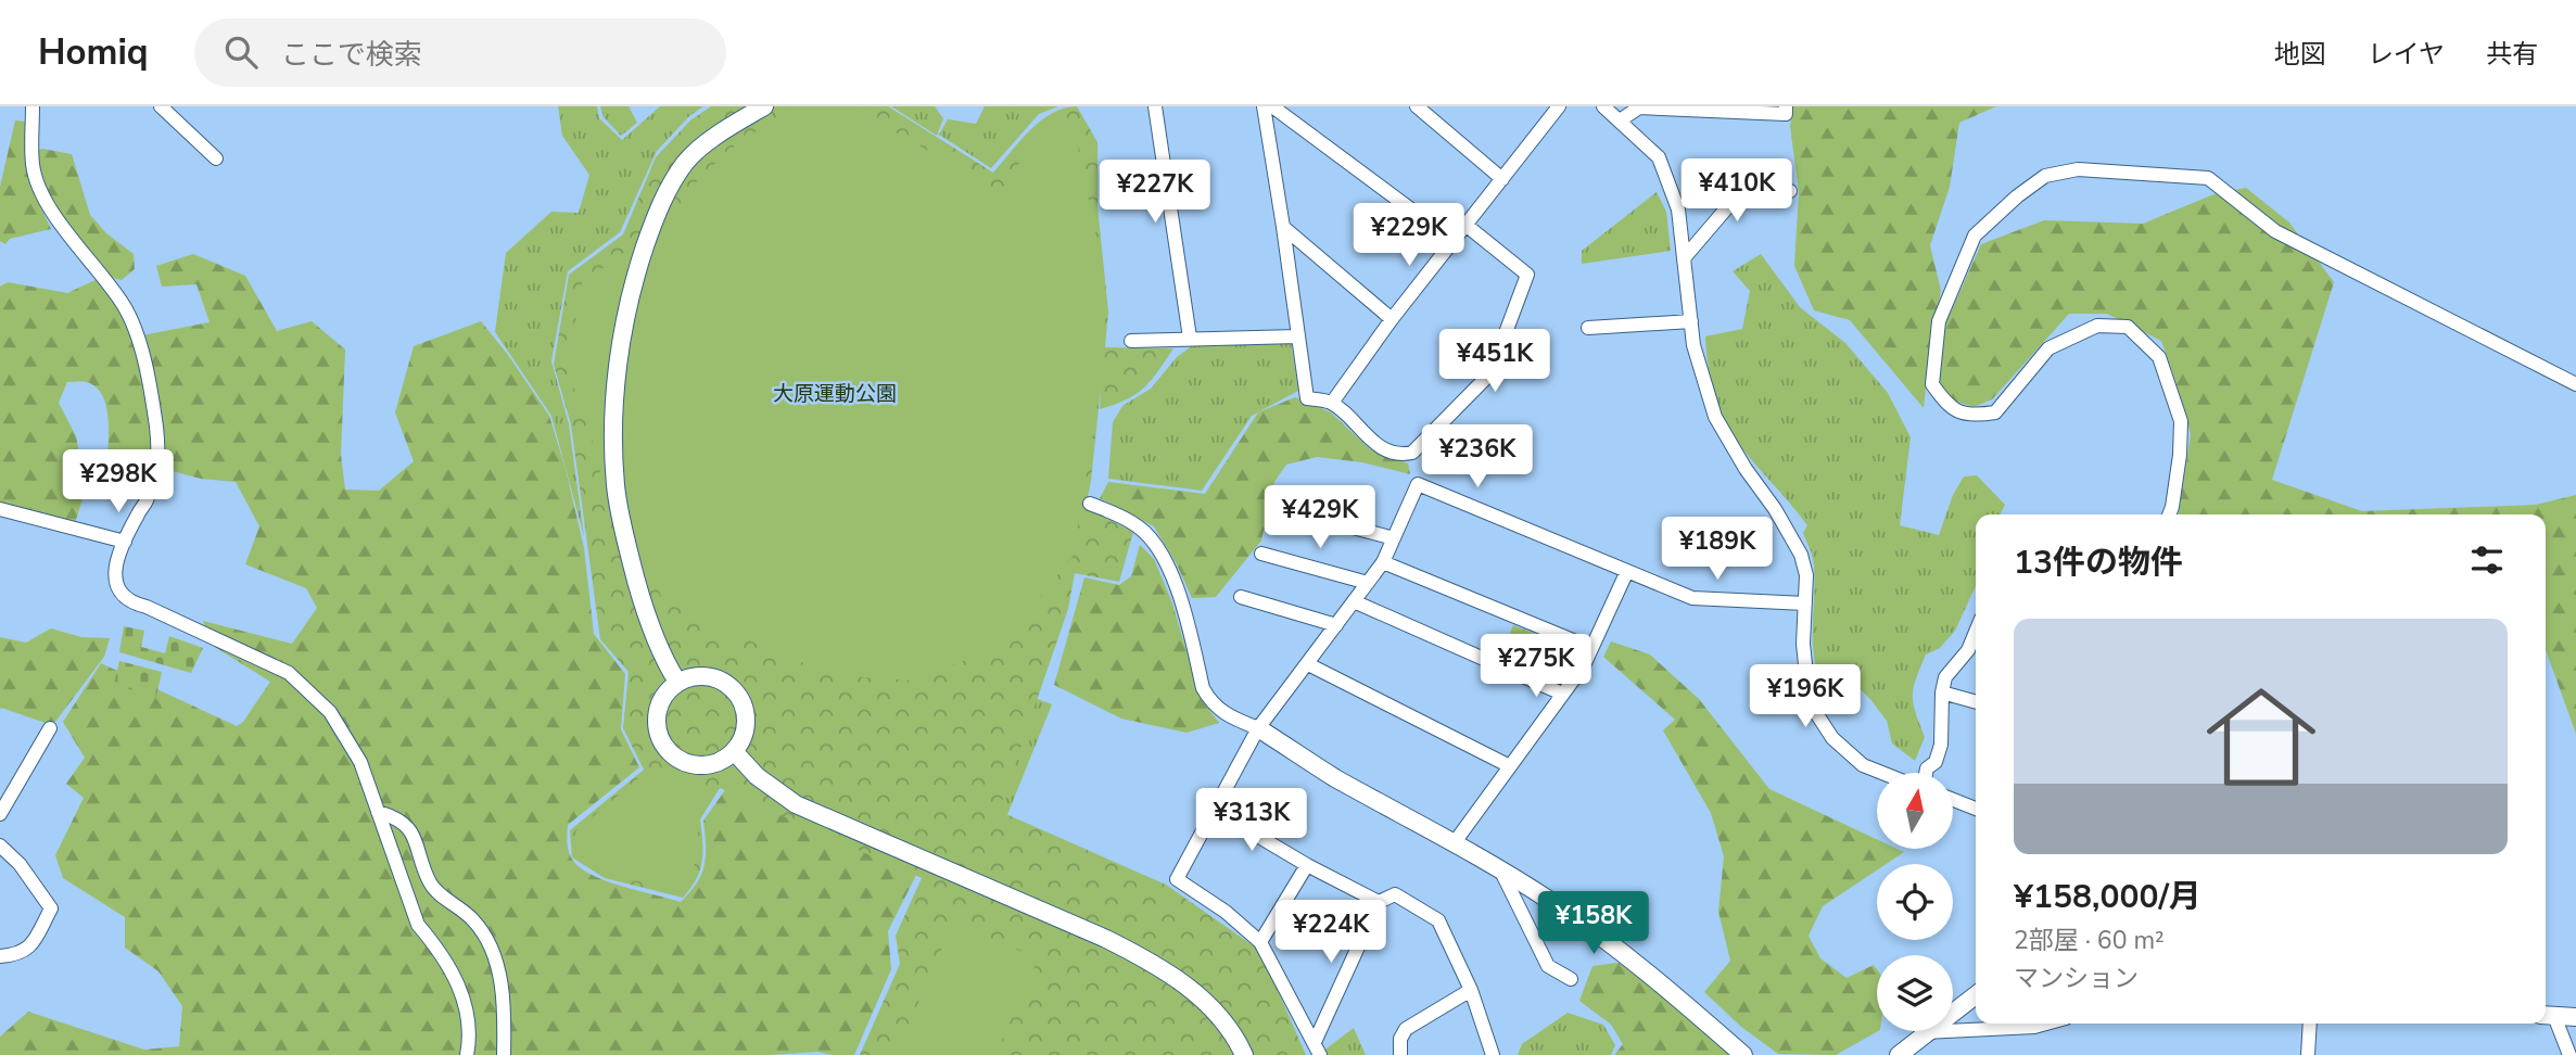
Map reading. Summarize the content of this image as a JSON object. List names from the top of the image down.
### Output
{
  "parks": ["大原運動公園"],
  "north": "top",
  "page": {
    "header": "Homiq",
    "search": "ここで検索",
    "nav": ["地図", "レイヤ", "共有"],
    "price": [
      "¥410K",
      "¥227K",
      "¥229K",
      "¥451K",
      "¥236K",
      "¥298K",
      "¥429K",
      "¥189K",
      "¥275K",
      "¥196K",
      "¥313K",
      "¥158K",
      "¥224K"
    ],
    "heading": "13件の物件",
    "list": [
      {
        "name": "¥158,000/月",
        "note": "2部屋 · 60 m² · マンション"
      }
    ]
  }
}
